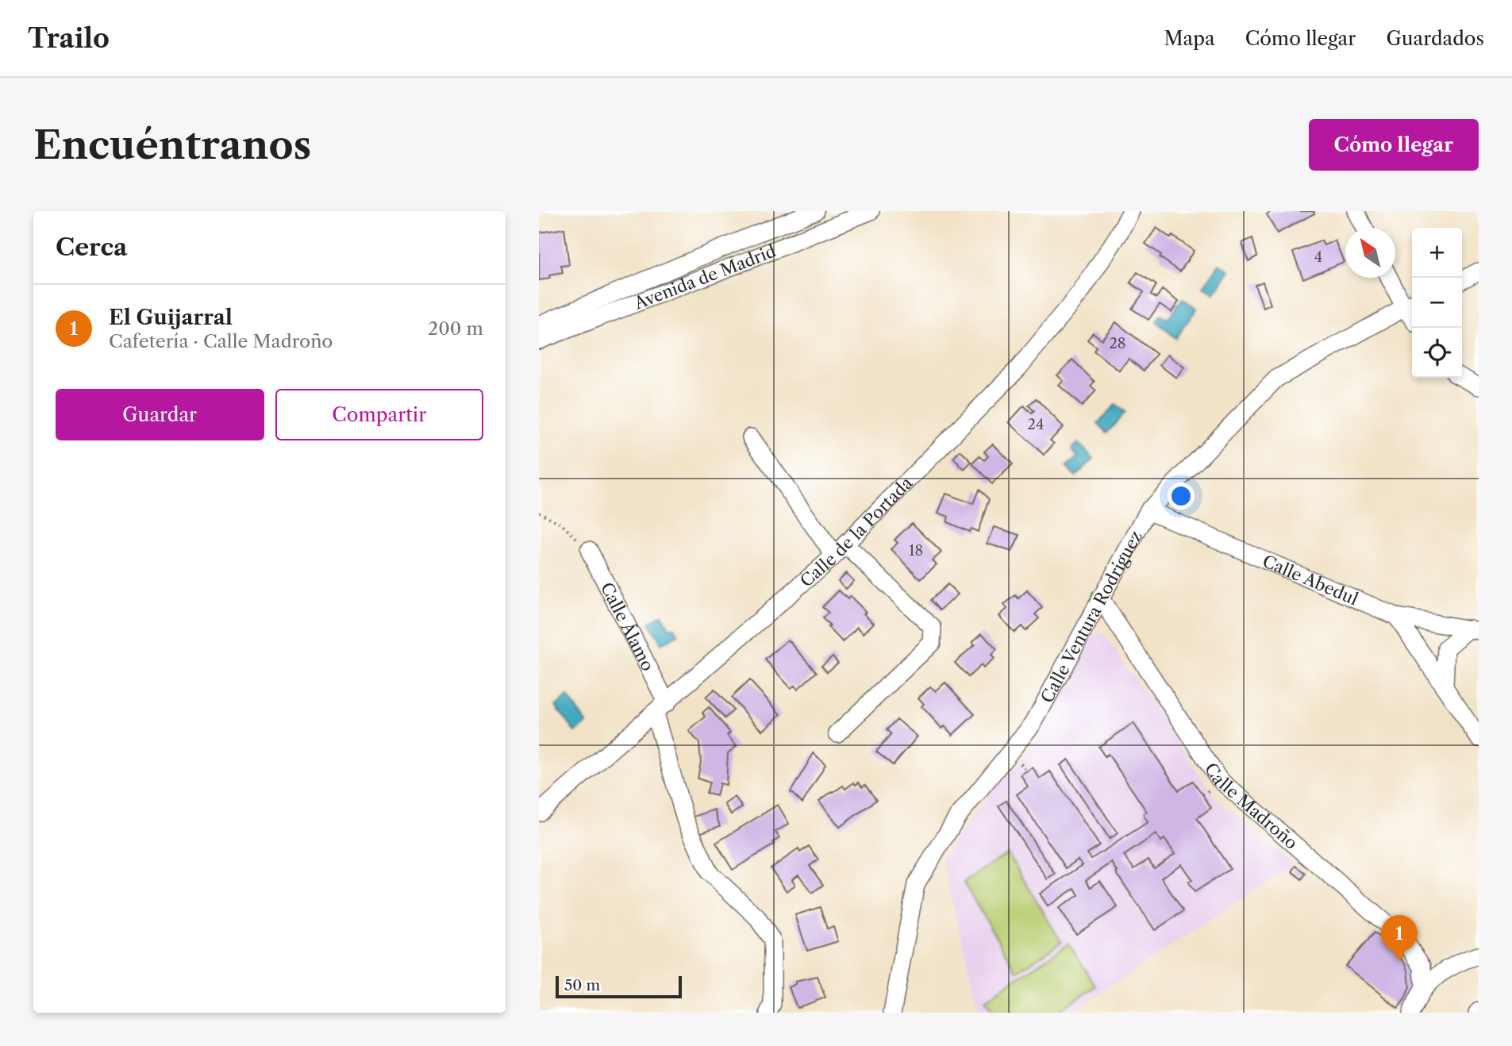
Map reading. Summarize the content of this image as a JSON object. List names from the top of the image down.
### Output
{
  "streets": {
    "street": [
      "Avenida de Madrid",
      "Calle de la Portada",
      "Calle Abedul",
      "Calle Ventura Rodríguez",
      "Calle Álamo",
      "Calle Madroño"
    ]
  },
  "crossings": [
    ["Calle de la Portada", "Calle Álamo"],
    ["Calle Abedul", "Calle Ventura Rodríguez"],
    ["Calle Ventura Rodríguez", "Calle Madroño"]
  ],
  "house_numbers": [
    "4",
    "28",
    "24",
    "18"
  ],
  "scale_bar": "50 m",
  "north": "top left",
  "page": {
    "header": "Trailo",
    "nav": ["Mapa", "Cómo llegar", "Guardados"],
    "buttons": [
      "Cómo llegar",
      ["Guardar", "Compartir"]
    ],
    "title": "Encuéntranos",
    "heading": "Cerca",
    "map_buttons": ["+", "−"],
    "list": [
      {
        "mark": "1",
        "name": "El Guijarral",
        "note": "Cafetería · Calle Madroño",
        "value": "200 m"
      }
    ],
    "pins": "1",
    "scale": "50 m"
  }
}
